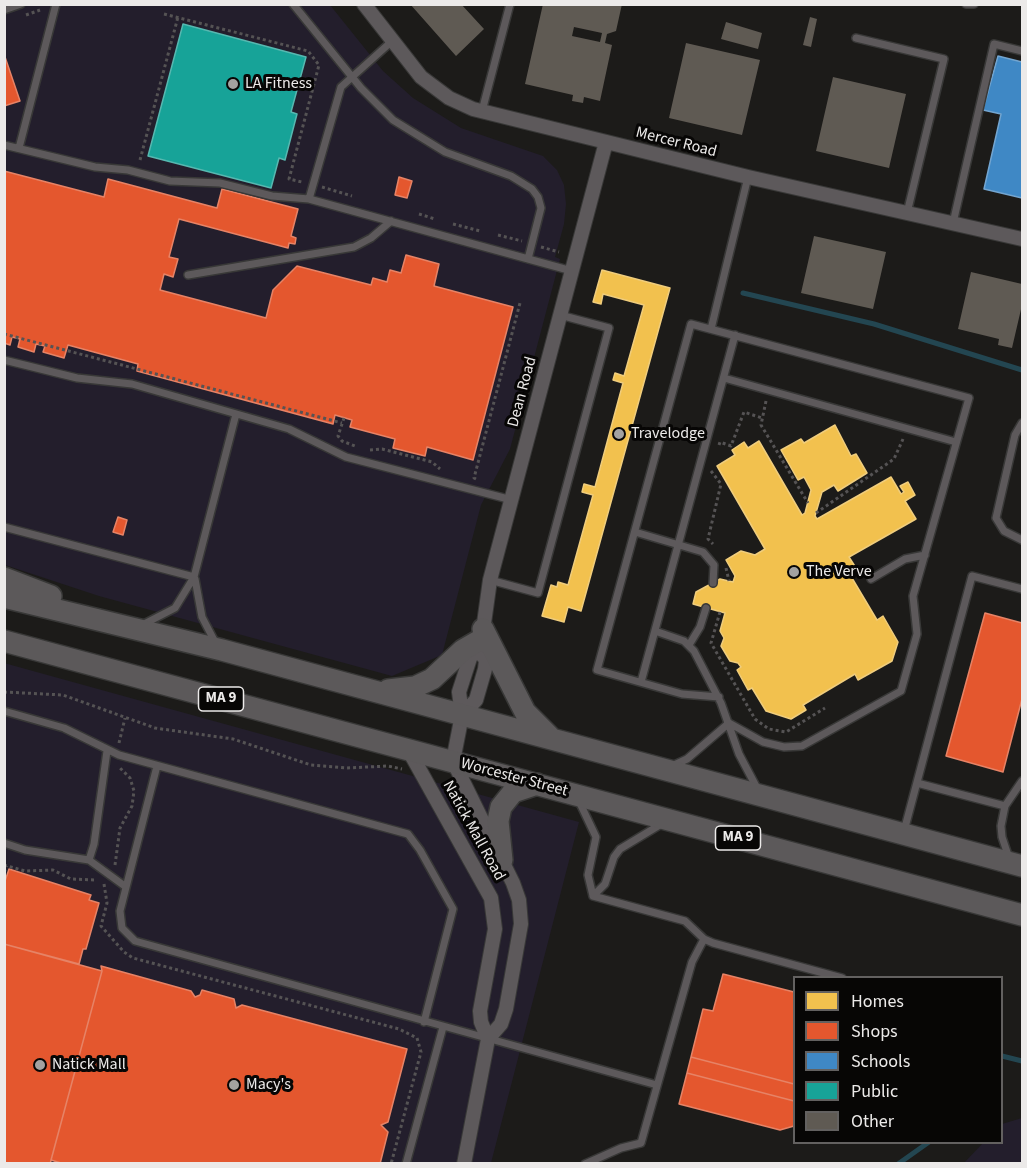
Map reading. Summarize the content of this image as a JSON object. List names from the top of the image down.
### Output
{
  "streets": {
    "highway": ["MA 9", "Worcester Street"],
    "street": ["Mercer Road", "Dean Road", "Natick Mall Road"]
  },
  "crossings": [
    ["Mercer Road", "Dean Road"],
    ["Dean Road", "Worcester Street"],
    ["Dean Road", "Natick Mall Road"],
    ["Worcester Street", "Natick Mall Road"]
  ],
  "places": [
    "LA Fitness",
    "Travelodge",
    "The Verve",
    "Natick Mall",
    "Macy's"
  ],
  "legend": [
    "Homes",
    "Shops",
    "Schools",
    "Public",
    "Other"
  ]
}
